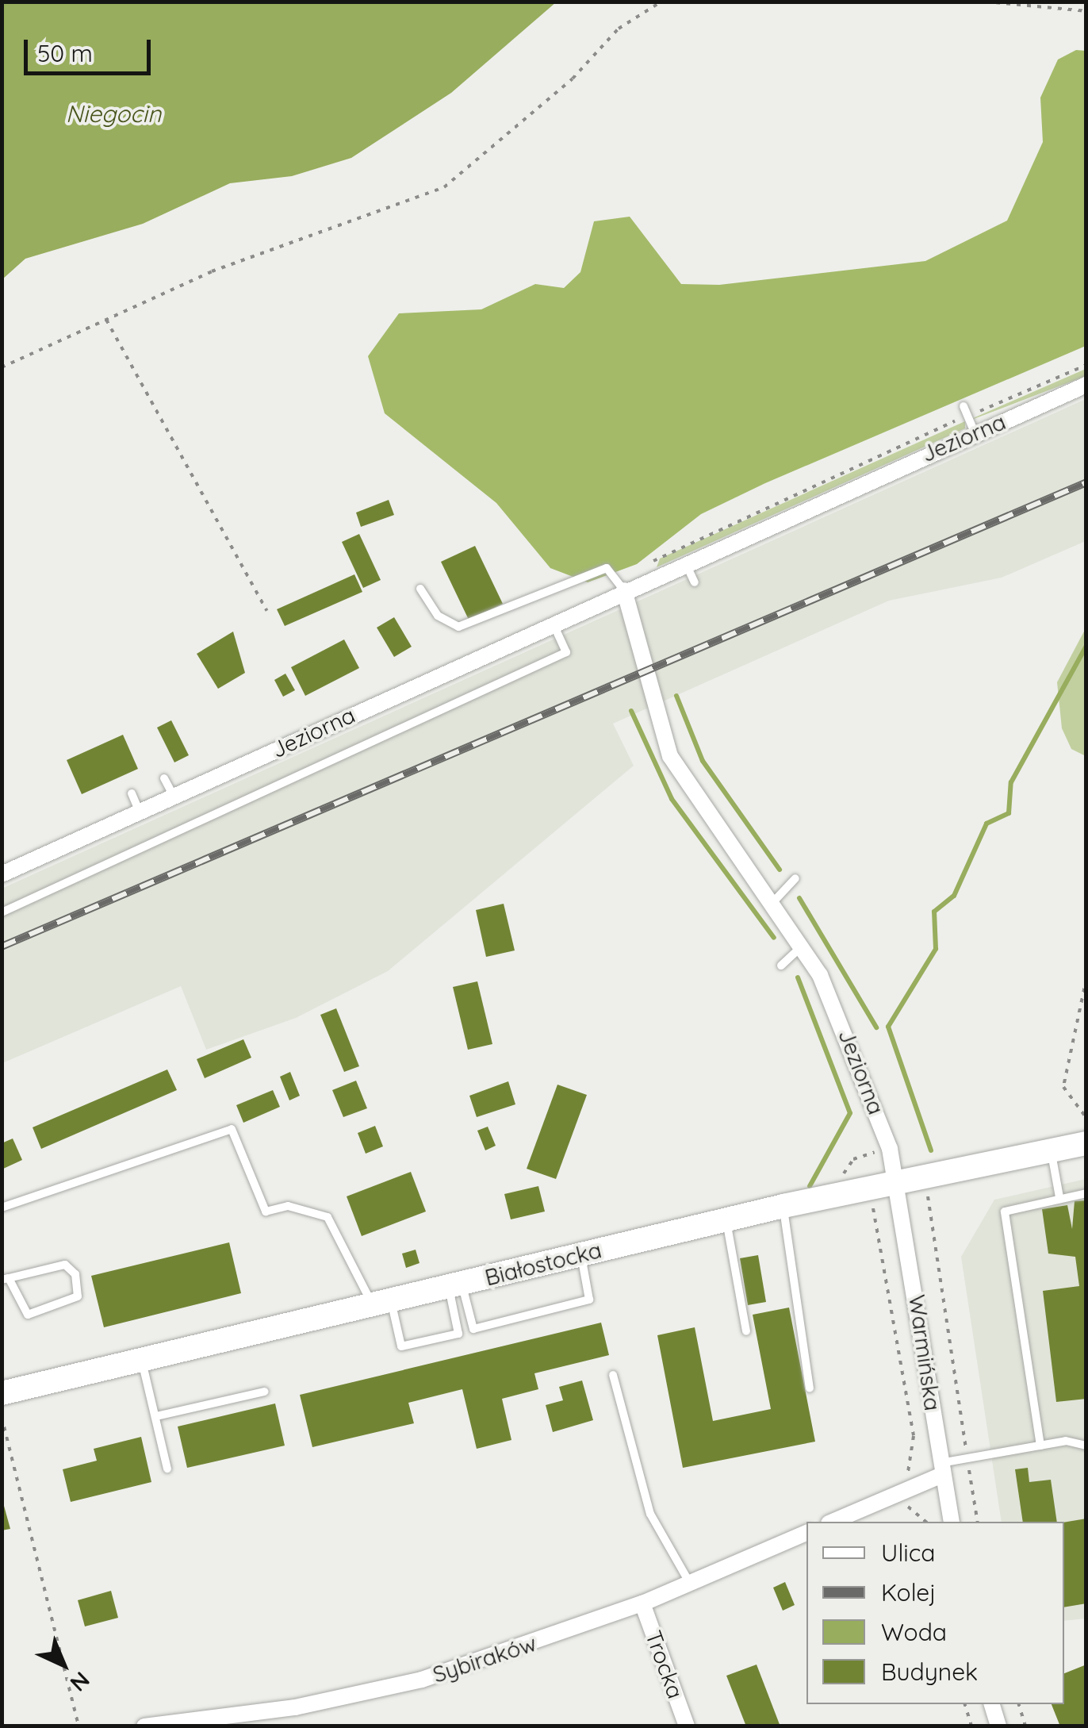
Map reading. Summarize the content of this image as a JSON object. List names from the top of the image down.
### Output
{
  "streets": {
    "street": [
      "Jeziorna",
      "Białostocka",
      "Warmińska",
      "Sybiraków",
      "Trocka"
    ]
  },
  "crossings": [
    ["Jeziorna", "Białostocka"],
    ["Jeziorna", "Warmińska"],
    ["Białostocka", "Warmińska"],
    ["Sybiraków", "Trocka"]
  ],
  "water": ["Niegocin"],
  "legend": [
    "Ulica",
    "Kolej",
    "Woda",
    "Budynek"
  ],
  "scale_bar": "50 m",
  "north": "bottom right"
}
